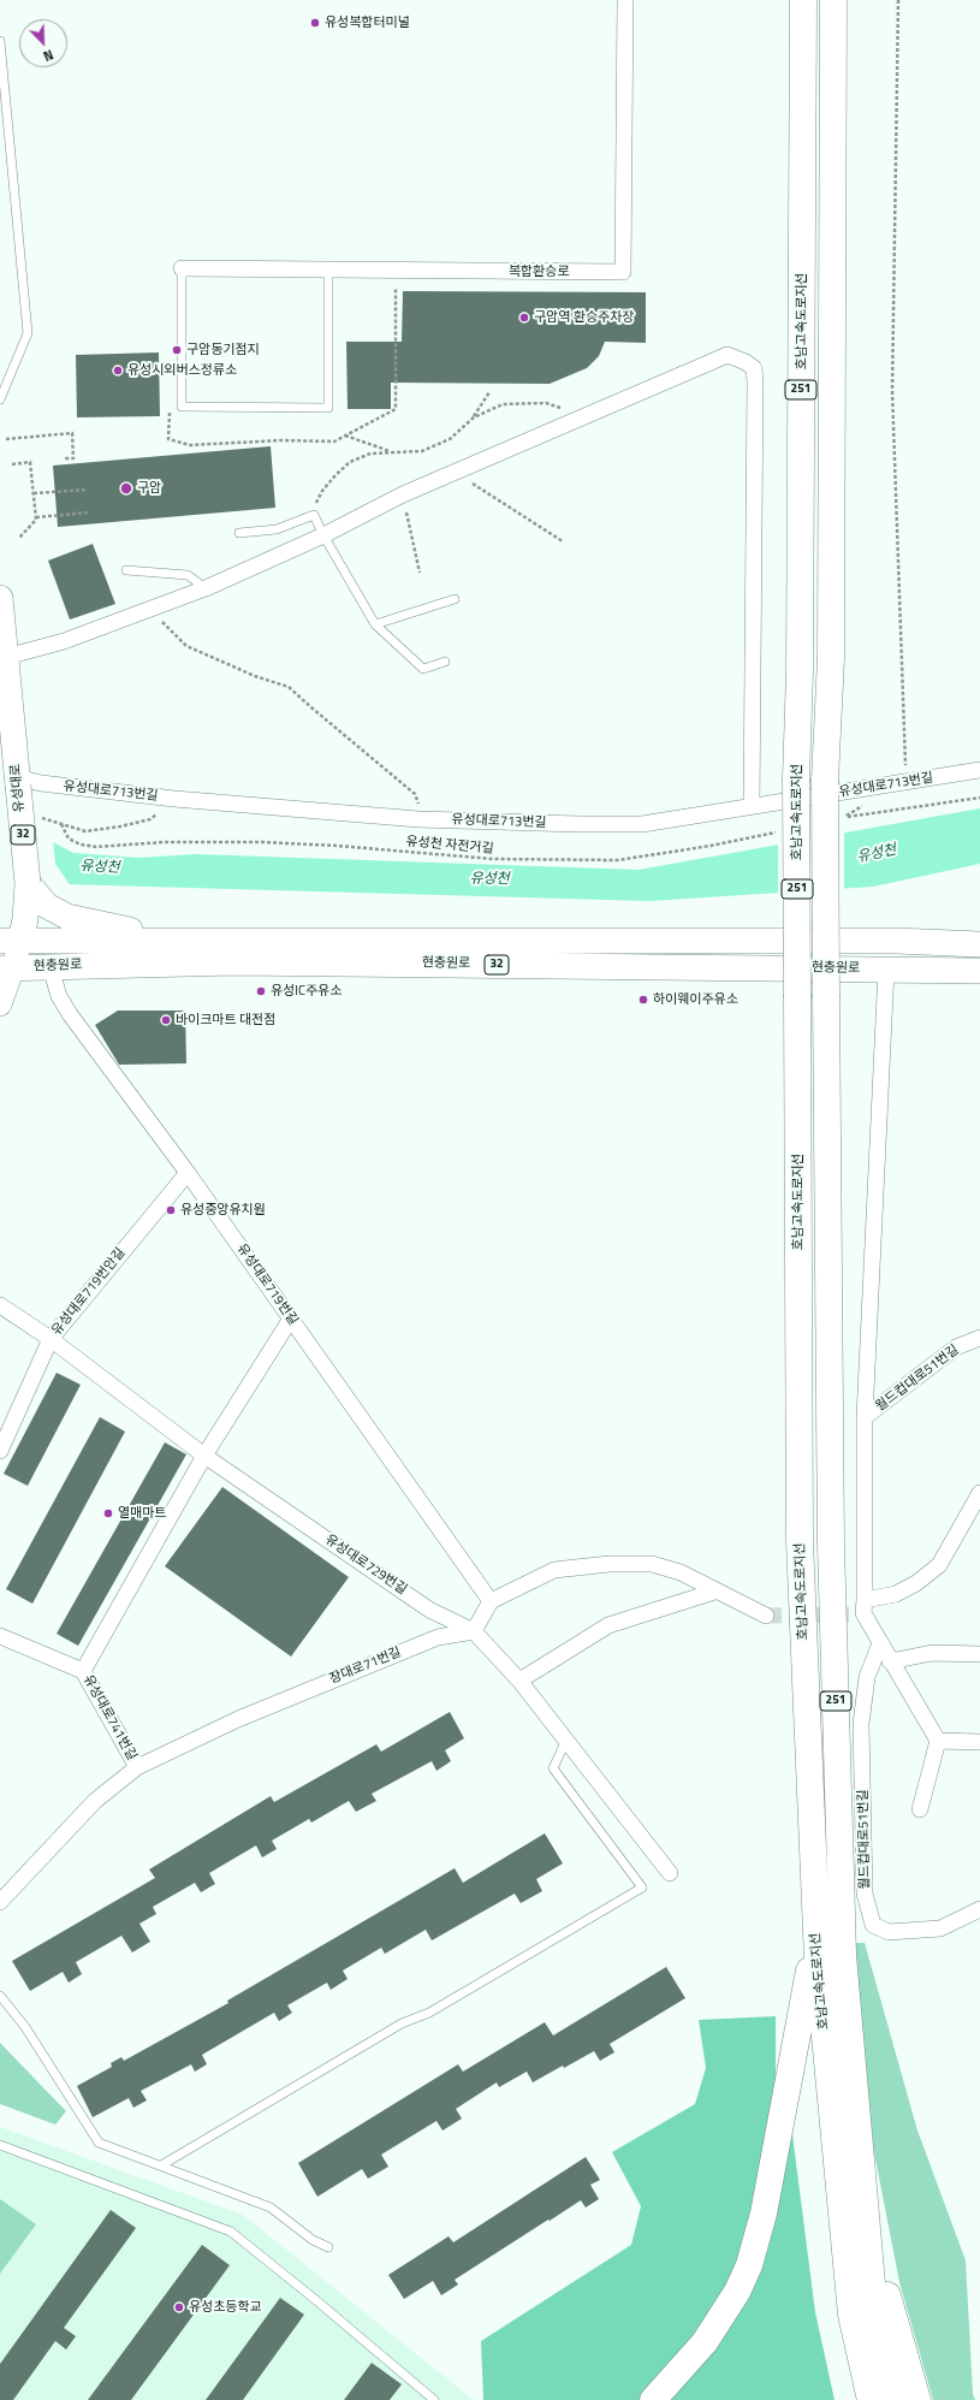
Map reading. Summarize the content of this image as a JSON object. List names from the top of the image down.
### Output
{
  "streets": {
    "highway": ["호남고속도로지선", "251"],
    "main road": ["유성대로", "32", "현충원로"],
    "street": [
      "복합환승로",
      "유성대로713번길",
      "유성대로719번길",
      "유성대로719번안길",
      "월드컵대로51번길",
      "유성대로729번길",
      "장대로71번길",
      "유성대로741번길"
    ],
    "path": ["유성천 자전거길"]
  },
  "crossings": [
    ["유성대로713번길", "유성대로"],
    ["유성대로", "현충원로"],
    ["현충원로", "유성대로719번길"],
    ["유성대로719번길", "유성대로719번안길"],
    ["유성대로719번안길", "유성대로729번길"],
    ["유성대로729번길", "장대로71번길"],
    ["장대로71번길", "유성대로741번길"]
  ],
  "water": ["유성천"],
  "places": [
    "유성복합터미널",
    "구암역 환승주차장",
    "구암동기점지",
    "유성시외버스정류소",
    "구암",
    "유성IC주유소",
    "하이웨이주유소",
    "바이크마트 대전점",
    "유성중앙유치원",
    "열매마트",
    "유성초등학교"
  ],
  "north": "bottom right"
}
